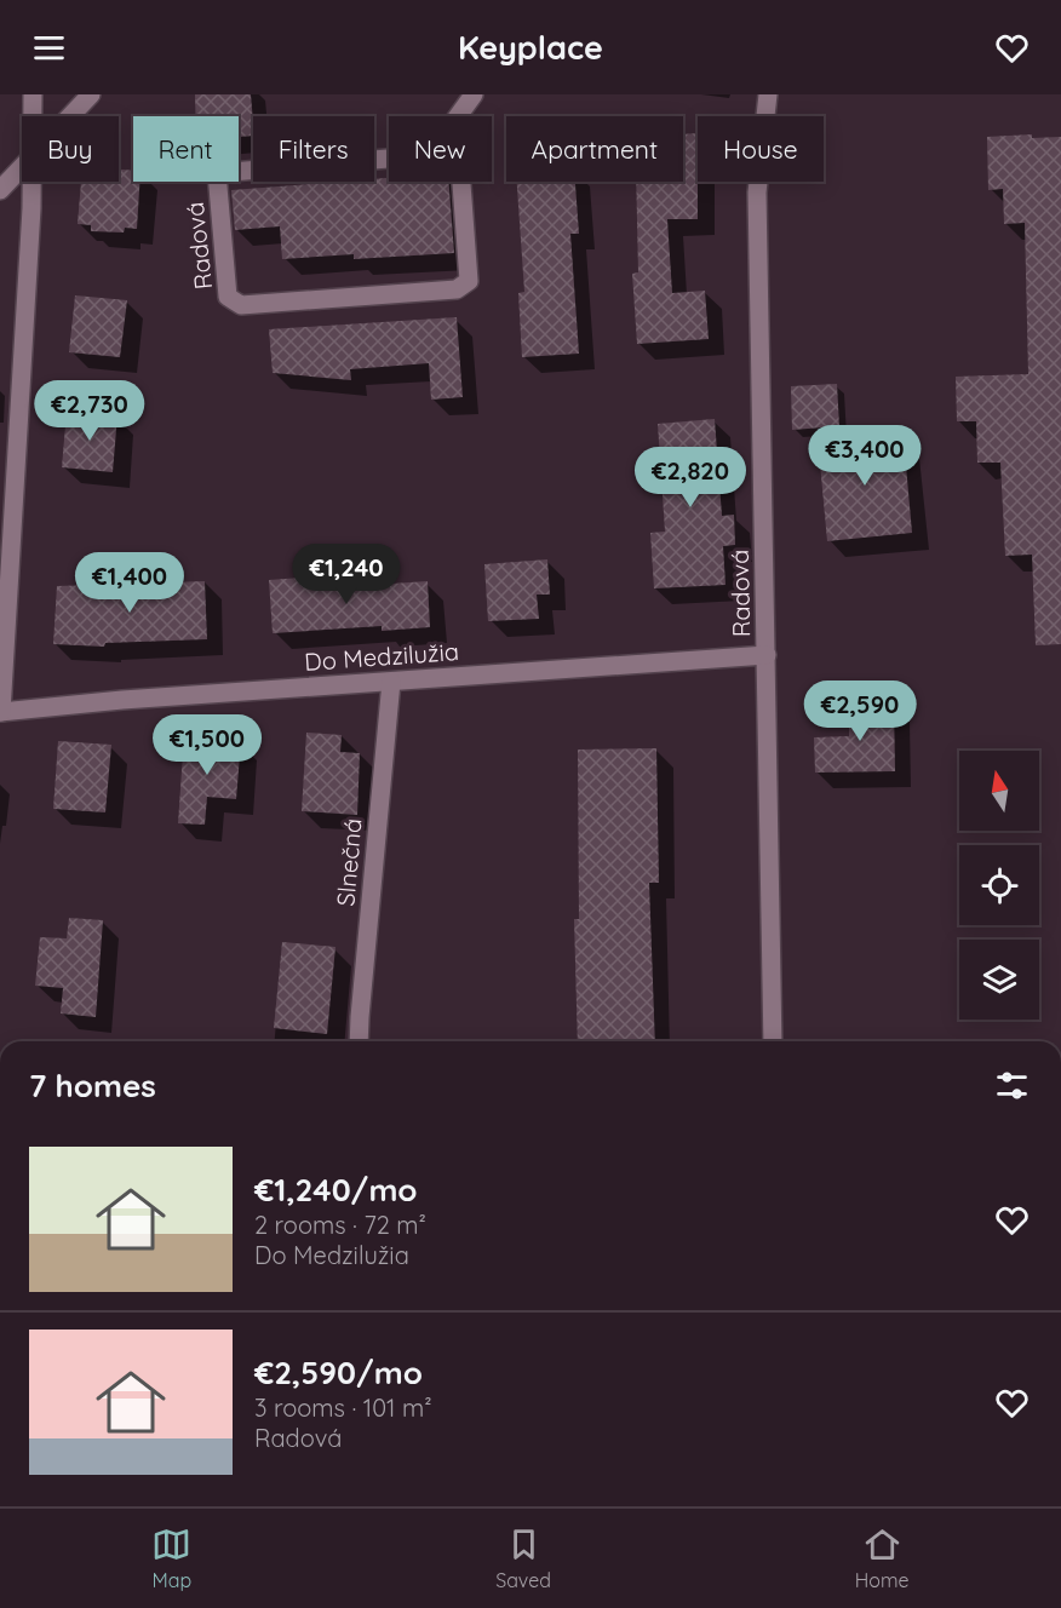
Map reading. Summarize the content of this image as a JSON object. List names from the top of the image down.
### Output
{
  "streets": {
    "street": ["Radová", "Do Medzilužia", "Slnečná"]
  },
  "crossings": [
    ["Radová", "Do Medzilužia"],
    ["Do Medzilužia", "Slnečná"]
  ],
  "north": "top",
  "page": {
    "header": "Keyplace",
    "chip": [
      "Buy",
      "Rent",
      "Filters",
      "New",
      "Apartment",
      "House"
    ],
    "price": [
      "€2,730",
      "€3,400",
      "€2,820",
      "€1,240",
      "€1,400",
      "€2,590",
      "€1,500"
    ],
    "heading": "7 homes",
    "list": [
      {
        "name": "€1,240/mo",
        "note": "2 rooms · 72 m² · Do Medzilužia"
      },
      {
        "name": "€2,590/mo",
        "note": "3 rooms · 101 m² · Radová"
      }
    ],
    "tabs": ["Map", "Saved", "Home"]
  }
}
